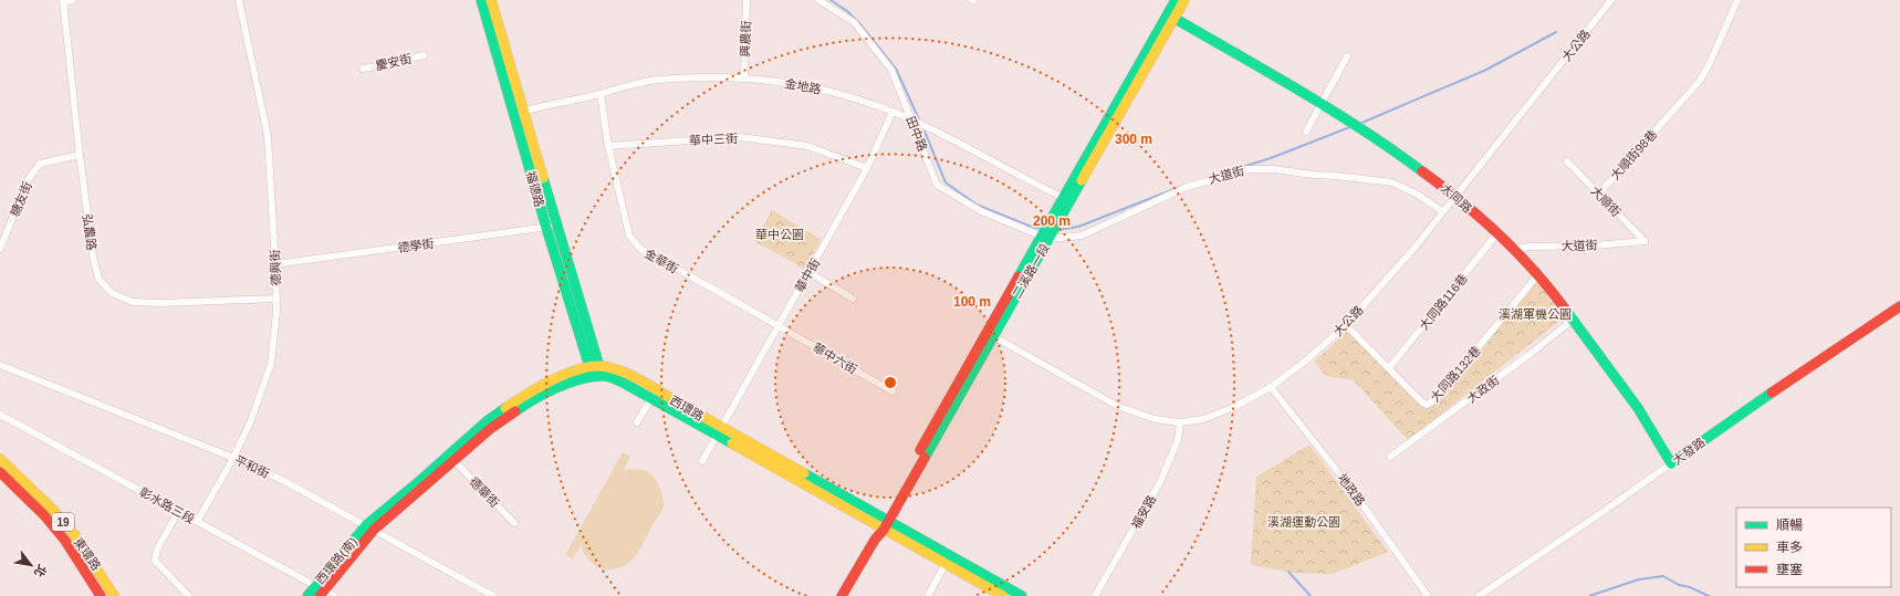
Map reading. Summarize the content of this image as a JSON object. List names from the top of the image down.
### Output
{
  "streets": {
    "main road": [
      "福德路",
      "大同路",
      "二溪路一段",
      "西環路",
      "大發路",
      "19",
      "東環路",
      "西環路(南)"
    ],
    "street": [
      "興農街",
      "大公路",
      "慶安街",
      "金地路",
      "田中路",
      "華中三街",
      "大順街98巷",
      "大道街",
      "糖友街",
      "大順街",
      "弘農路",
      "德學街",
      "金華街",
      "德興街",
      "華中街",
      "大同路116巷",
      "華中六街",
      "大同路132巷",
      "大政街",
      "平和街",
      "地政路",
      "德華街",
      "彰水路三段",
      "福安路"
    ]
  },
  "crossings": [
    ["興農街", "金地路"],
    ["大公路", "大道街"],
    ["大公路", "大同路"],
    ["大公路", "二溪路一段"],
    ["大公路", "大同路132巷"],
    ["大公路", "地政路"],
    ["大公路", "福安路"],
    ["金地路", "田中路"],
    ["金地路", "福德路"],
    ["金地路", "二溪路一段"],
    ["金地路", "華中街"],
    ["田中路", "大道街"],
    ["田中路", "二溪路一段"],
    ["華中三街", "金華街"],
    ["華中三街", "華中街"],
    ["大順街98巷", "大順街"],
    ["大道街", "大同路"],
    ["大道街", "大順街"],
    ["大道街", "二溪路一段"],
    ["福德路", "德學街"],
    ["福德路", "西環路"],
    ["大同路", "二溪路一段"],
    ["大同路", "大同路116巷"],
    ["大同路", "大同路132巷"],
    ["大同路", "大政街"],
    ["大同路", "大發路"],
    ["糖友街", "弘農路"],
    ["弘農路", "德興街"],
    ["德學街", "德興街"],
    ["金華街", "華中街"],
    ["金華街", "華中六街"],
    ["德興街", "平和街"],
    ["德興街", "彰水路三段"],
    ["二溪路一段", "西環路"],
    ["華中街", "華中六街"],
    ["華中街", "西環路"],
    ["大同路116巷", "大同路132巷"],
    ["西環路", "平和街"],
    ["西環路", "西環路(南)"],
    ["平和街", "西環路(南)"],
    ["彰水路三段", "西環路(南)"]
  ],
  "parks": ["華中公園", "溪湖軍機公園", "溪湖運動公園"],
  "legend": ["順暢", "車多", "壅塞"],
  "north": "bottom right",
  "rings": ["300 m", "200 m", "100 m"]
}
